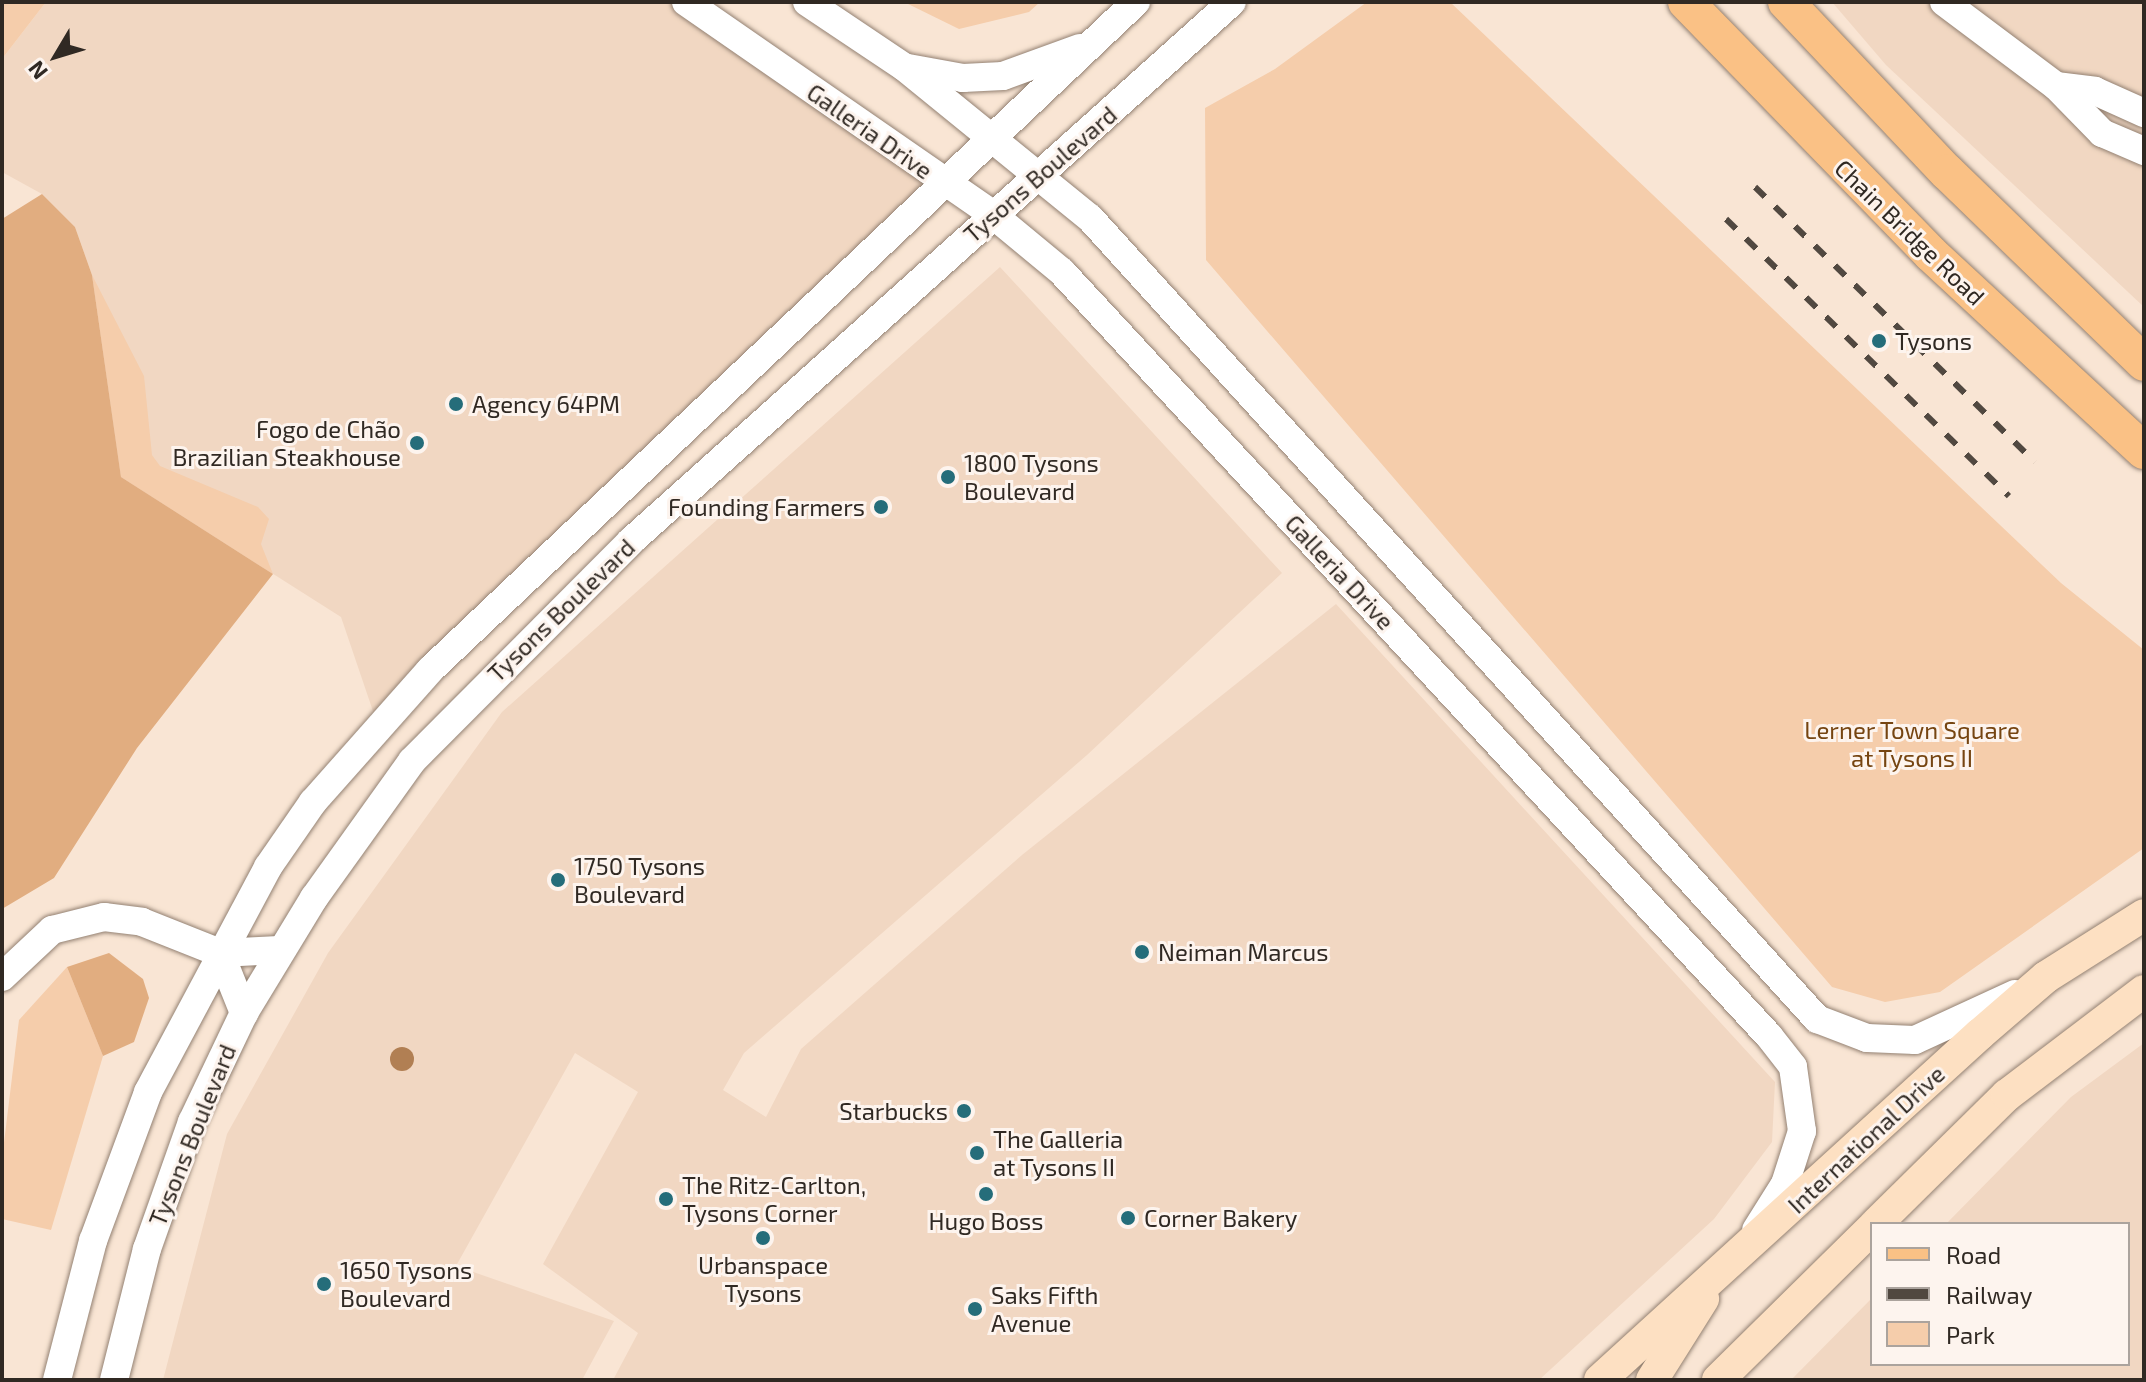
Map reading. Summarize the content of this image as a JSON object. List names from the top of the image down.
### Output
{
  "streets": {
    "main road": ["Chain Bridge Road", "International Drive"],
    "street": ["Galleria Drive", "Tysons Boulevard"]
  },
  "crossings": [
    ["Galleria Drive", "Tysons Boulevard"],
    ["Galleria Drive", "International Drive"]
  ],
  "parks": ["Lerner Town Square at Tysons II"],
  "places": [
    "Tysons",
    "Agency 64PM",
    "Fogo de Chão Brazilian Steakhouse",
    "1800 Tysons Boulevard",
    "Founding Farmers",
    "1750 Tysons Boulevard",
    "Neiman Marcus",
    "Starbucks",
    "The Galleria at Tysons II",
    "Hugo Boss",
    "The Ritz-Carlton, Tysons Corner",
    "Corner Bakery",
    "Urbanspace Tysons",
    "1650 Tysons Boulevard",
    "Saks Fifth Avenue"
  ],
  "legend": ["Road", "Railway", "Park"],
  "north": "bottom left"
}
